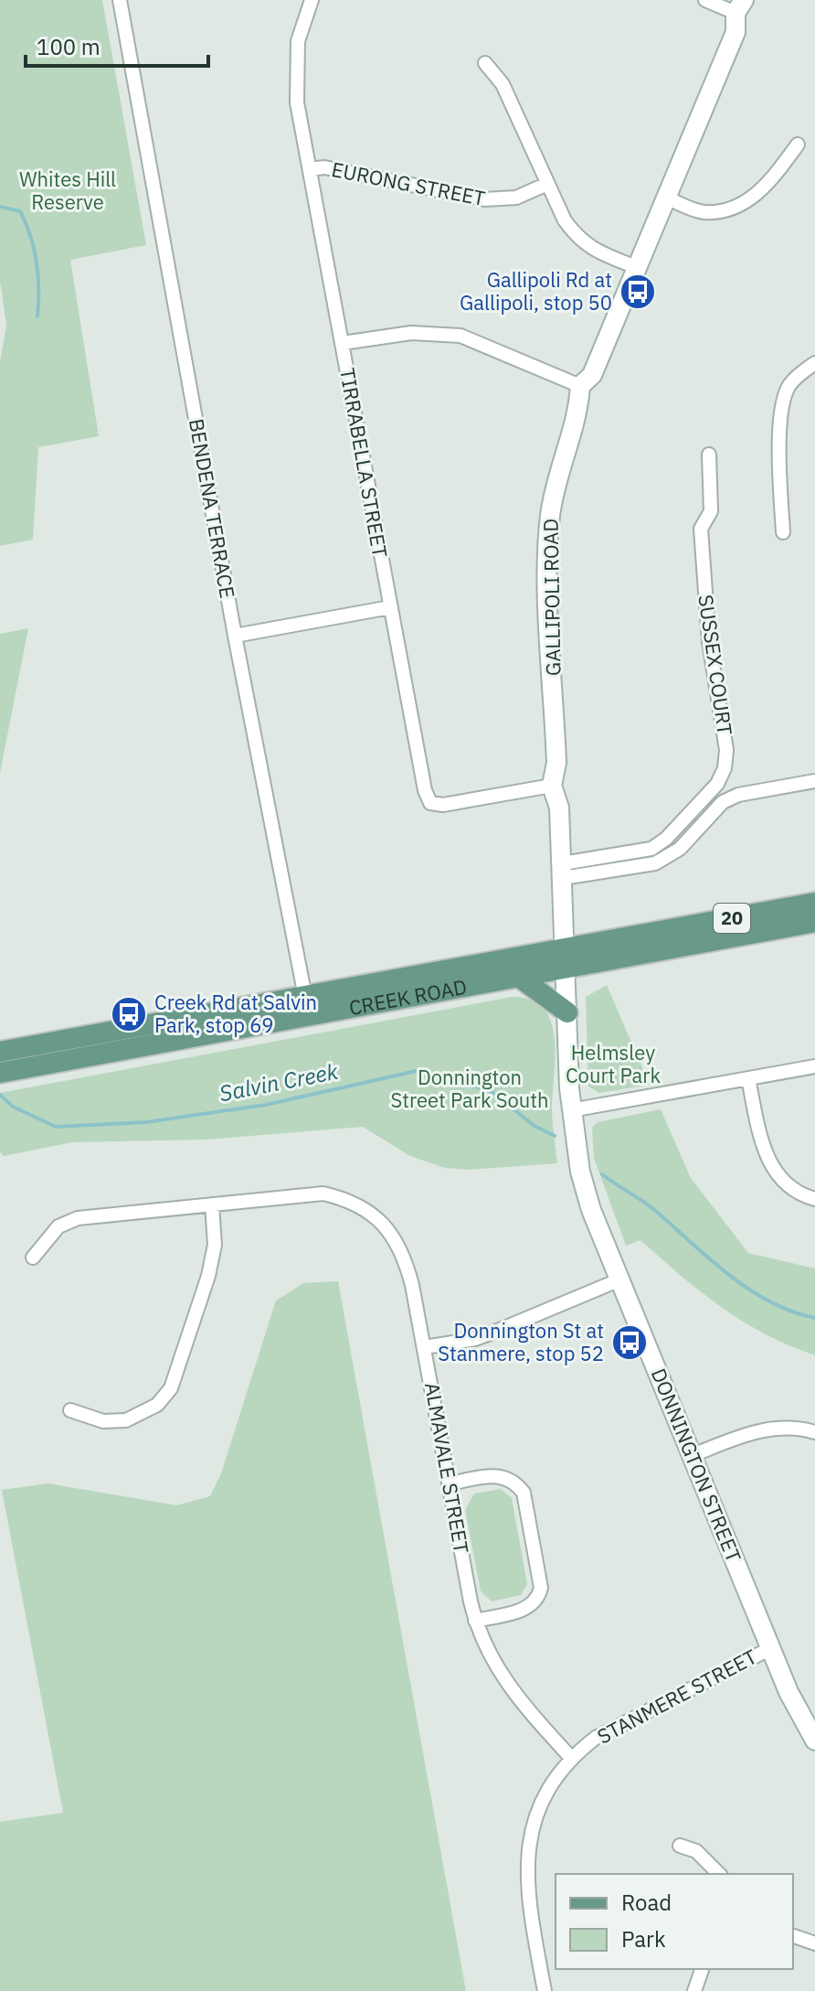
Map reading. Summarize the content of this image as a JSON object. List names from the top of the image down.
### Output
{
  "streets": {
    "main road": ["20", "CREEK ROAD"],
    "street": [
      "EURONG STREET",
      "TIRRABELLA STREET",
      "BENDENA TERRACE",
      "GALLIPOLI ROAD",
      "SUSSEX COURT",
      "DONNINGTON STREET",
      "ALMAVALE STREET",
      "STANMERE STREET"
    ]
  },
  "crossings": [
    ["EURONG STREET", "TIRRABELLA STREET"],
    ["TIRRABELLA STREET", "GALLIPOLI ROAD"],
    ["BENDENA TERRACE", "CREEK ROAD"],
    ["GALLIPOLI ROAD", "CREEK ROAD"],
    ["GALLIPOLI ROAD", "DONNINGTON STREET"],
    ["CREEK ROAD", "DONNINGTON STREET"],
    ["DONNINGTON STREET", "STANMERE STREET"],
    ["ALMAVALE STREET", "STANMERE STREET"]
  ],
  "water": ["Salvin Creek"],
  "parks": ["Whites Hill Reserve", "Helmsley Court Park", "Donnington Street Park South"],
  "places": {
    "bus stop": ["Gallipoli Rd at Gallipoli, stop 50", "Creek Rd at Salvin Park, stop 69", "Donnington St at Stanmere, stop 52"]
  },
  "legend": ["Road", "Park"],
  "scale_bar": "100 m"
}
